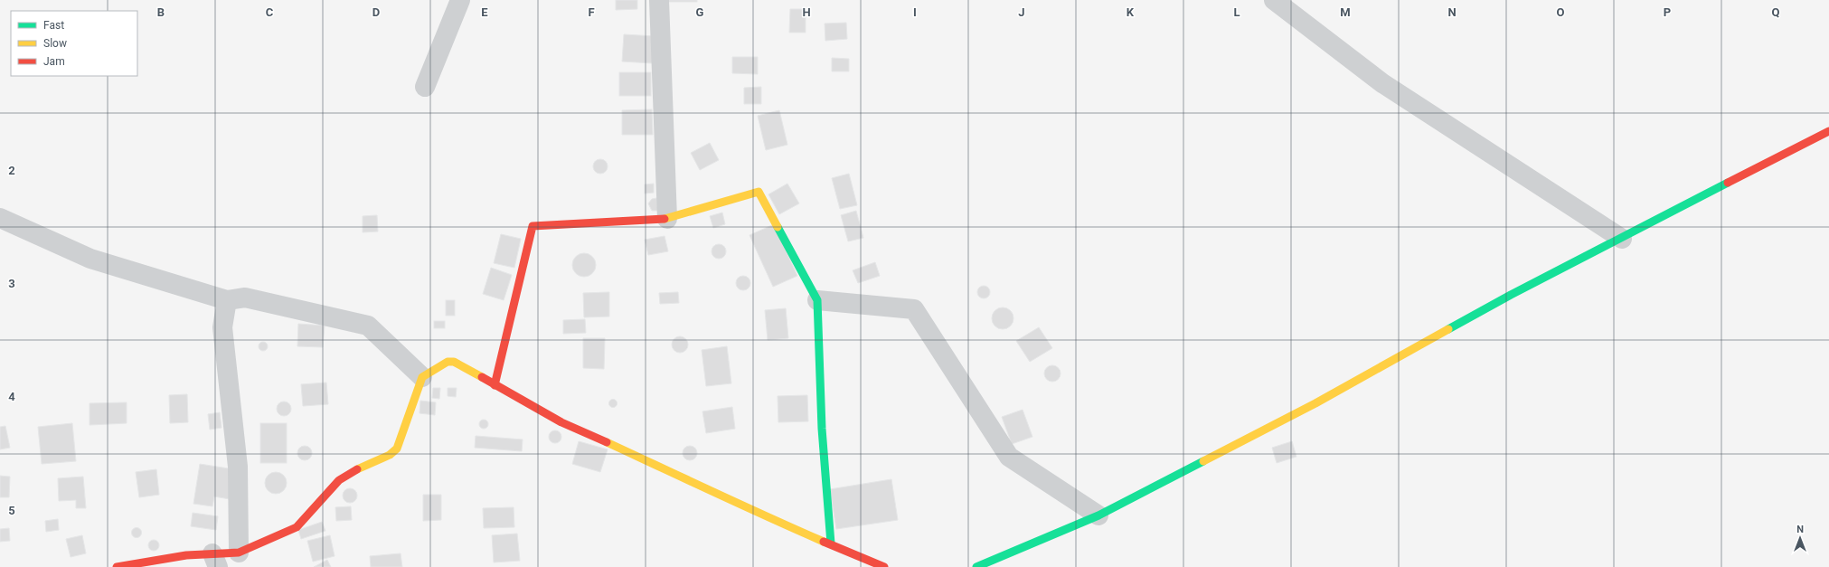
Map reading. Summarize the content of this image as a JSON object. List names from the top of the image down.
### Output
{
  "legend": ["Fast", "Slow", "Jam"],
  "north": "top",
  "grid": {
    "columns": [
      "B",
      "C",
      "D",
      "E",
      "F",
      "G",
      "H",
      "I",
      "J",
      "K",
      "L",
      "M",
      "N",
      "O",
      "P",
      "Q"
    ],
    "rows": [
      "2",
      "3",
      "4",
      "5"
    ]
  }
}
